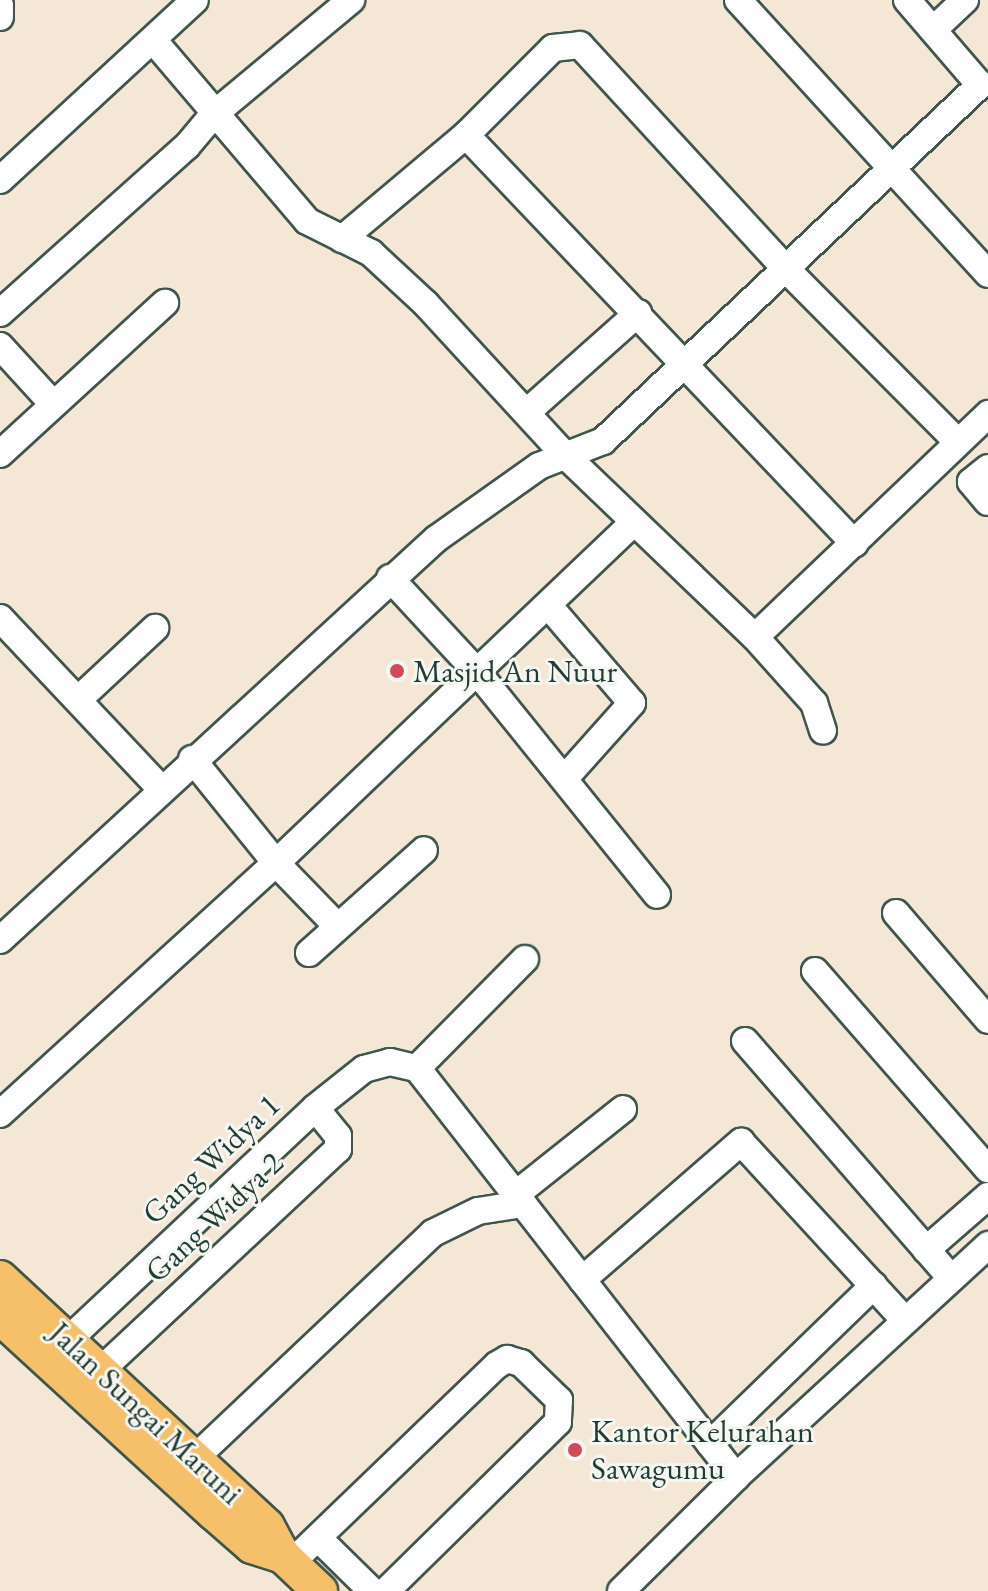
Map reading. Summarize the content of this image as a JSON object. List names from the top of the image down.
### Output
{
  "streets": {
    "main road": ["Jalan Sungai Maruni"],
    "street": ["Gang Widya 1", "Gang Widya 2"]
  },
  "crossings": [
    ["Gang Widya 1", "Gang Widya 2"],
    ["Gang Widya 1", "Jalan Sungai Maruni"],
    ["Gang Widya 2", "Jalan Sungai Maruni"]
  ],
  "places": ["Masjid An Nuur", "Kantor Kelurahan Sawagumu"]
}
